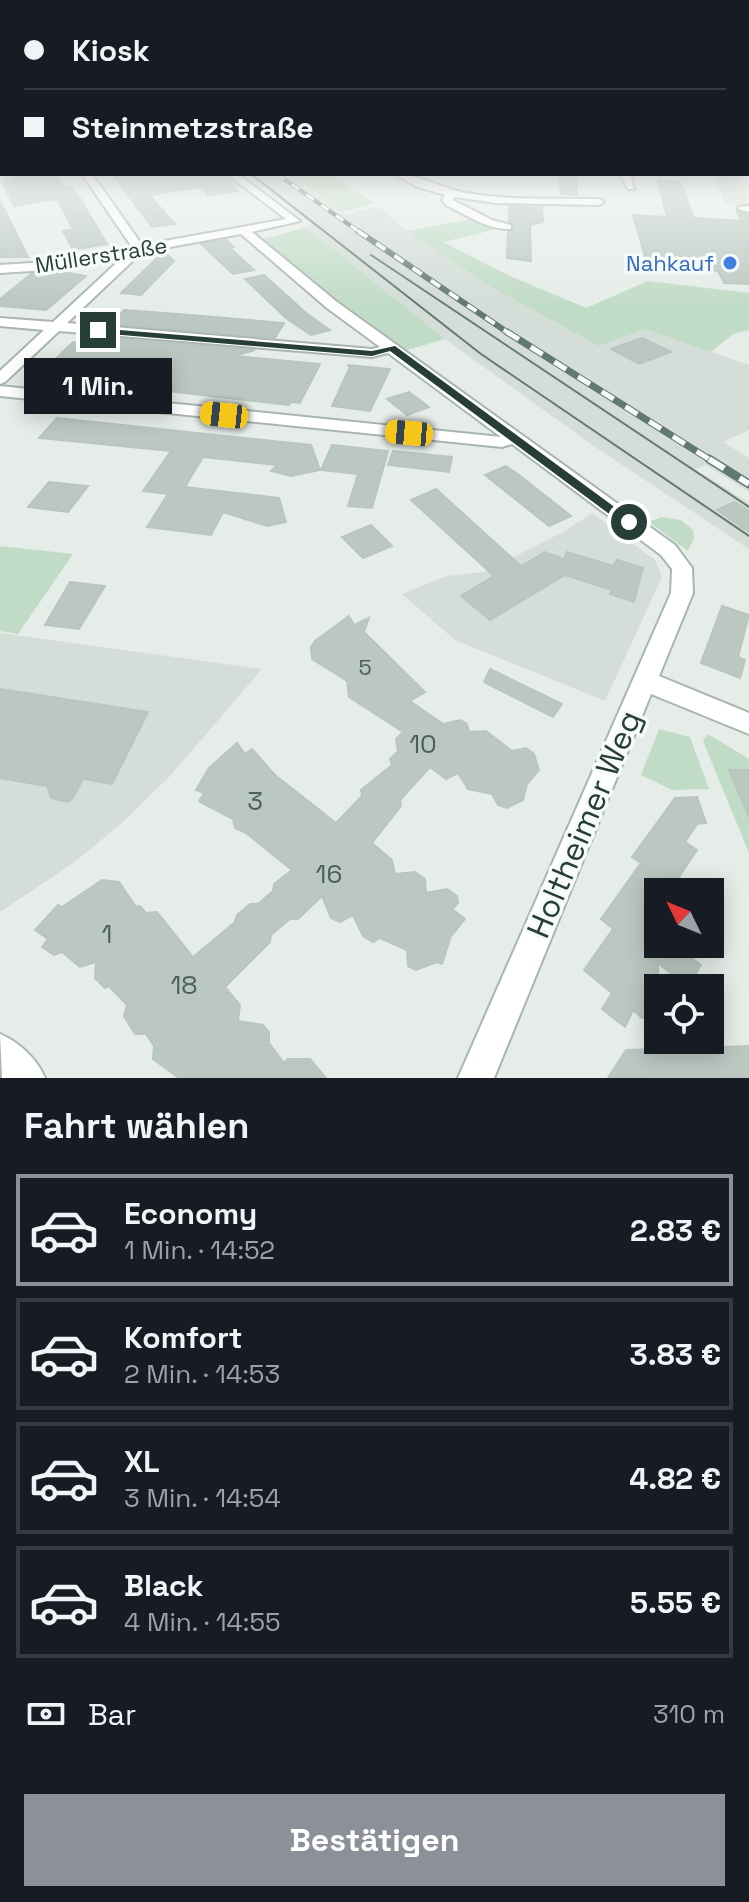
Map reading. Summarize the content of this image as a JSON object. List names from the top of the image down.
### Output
{
  "streets": {
    "street": ["Müllerstraße", "Holtheimer Weg"]
  },
  "places": ["Nahkauf"],
  "house_numbers": [
    "5",
    "10",
    "3",
    "16",
    "1",
    "18"
  ],
  "north": "top left",
  "page": {
    "banner": ["Kiosk", "Steinmetzstraße"],
    "bubble": "1 Min.",
    "heading": "Fahrt wählen",
    "list": [
      {
        "name": "Economy",
        "note": "1 Min. · 14:52",
        "value": "2.83 €"
      },
      {
        "name": "Komfort",
        "note": "2 Min. · 14:53",
        "value": "3.83 €"
      },
      {
        "name": "XL",
        "note": "3 Min. · 14:54",
        "value": "4.82 €"
      },
      {
        "name": "Black",
        "note": "4 Min. · 14:55",
        "value": "5.55 €"
      }
    ],
    "pay": ["Bar", "310 m"],
    "buttons": "Bestätigen"
  }
}
